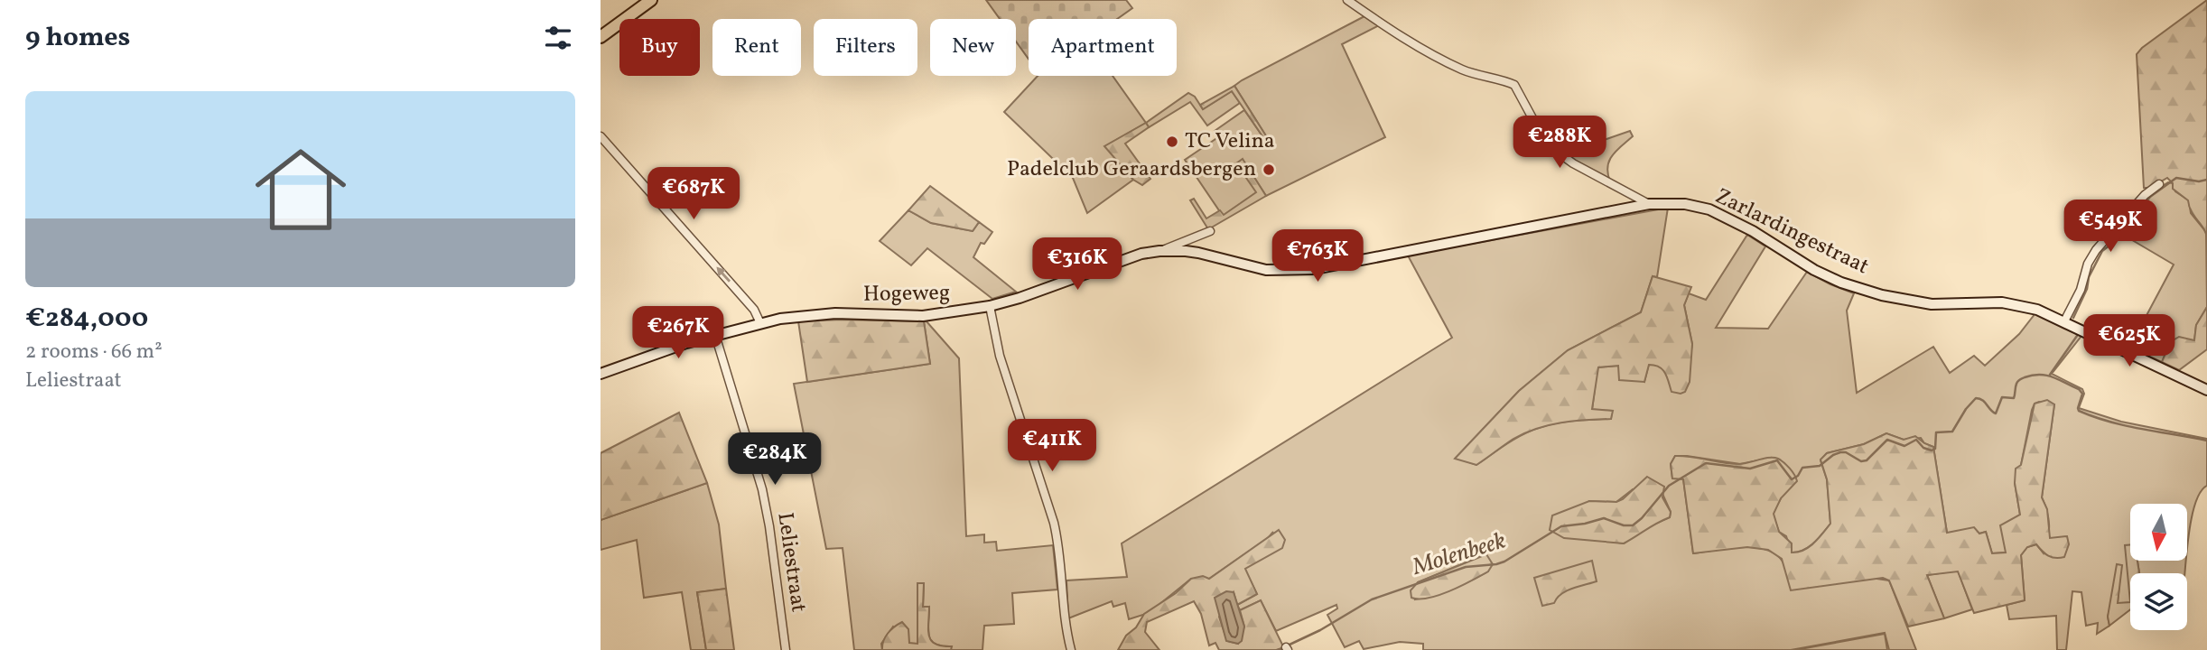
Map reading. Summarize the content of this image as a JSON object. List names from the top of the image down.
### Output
{
  "streets": {
    "street": ["Zarlardingestraat", "Hogeweg", "Leliestraat"]
  },
  "crossings": [
    ["Zarlardingestraat", "Hogeweg"],
    ["Hogeweg", "Leliestraat"]
  ],
  "water": ["Molenbeek"],
  "places": ["TC Velina", "Padelclub Geraardsbergen"],
  "north": "bottom",
  "page": {
    "heading": "9 homes",
    "chip": [
      "Buy",
      "Rent",
      "Filters",
      "New",
      "Apartment"
    ],
    "list": [
      {
        "name": "€284,000",
        "note": "2 rooms · 66 m² · Leliestraat"
      }
    ],
    "price": [
      "€288K",
      "€687K",
      "€549K",
      "€763K",
      "€316K",
      "€267K",
      "€625K",
      "€411K",
      "€284K"
    ]
  }
}
